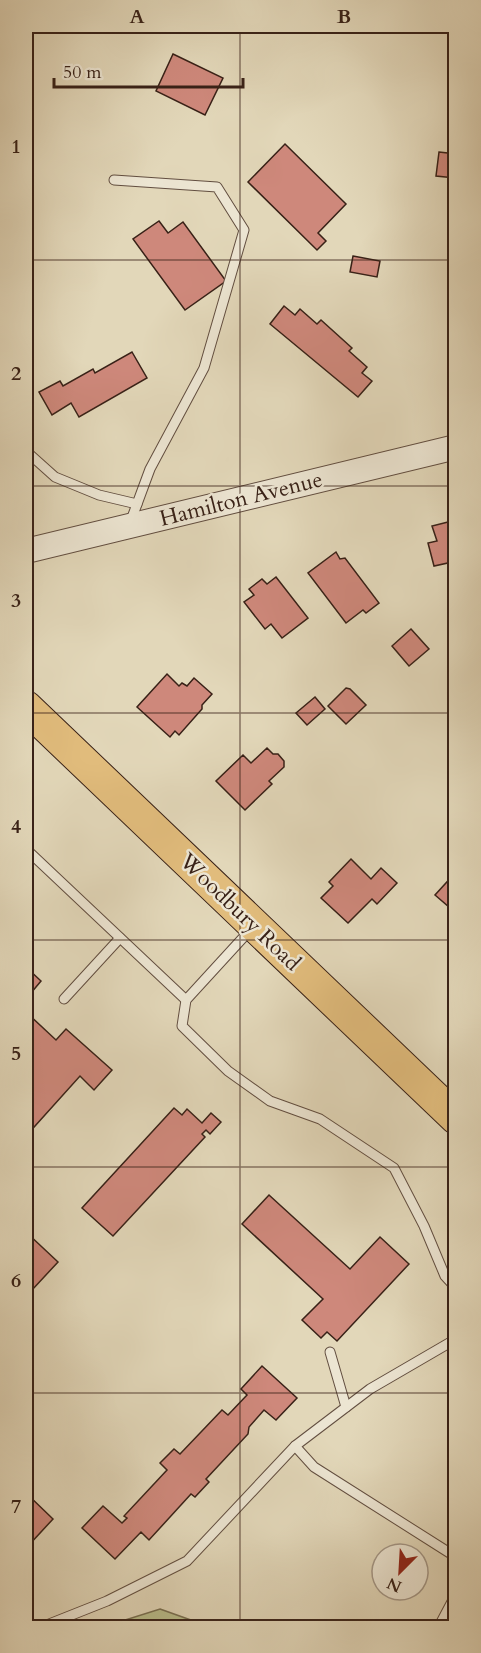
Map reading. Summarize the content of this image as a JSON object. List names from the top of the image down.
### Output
{
  "streets": {
    "main road": ["Woodbury Road"],
    "street": ["Hamilton Avenue"]
  },
  "scale_bar": "50 m",
  "north": "bottom left",
  "grid": {
    "columns": ["A", "B"],
    "rows": [
      "1",
      "2",
      "3",
      "4",
      "5",
      "6",
      "7"
    ]
  }
}
